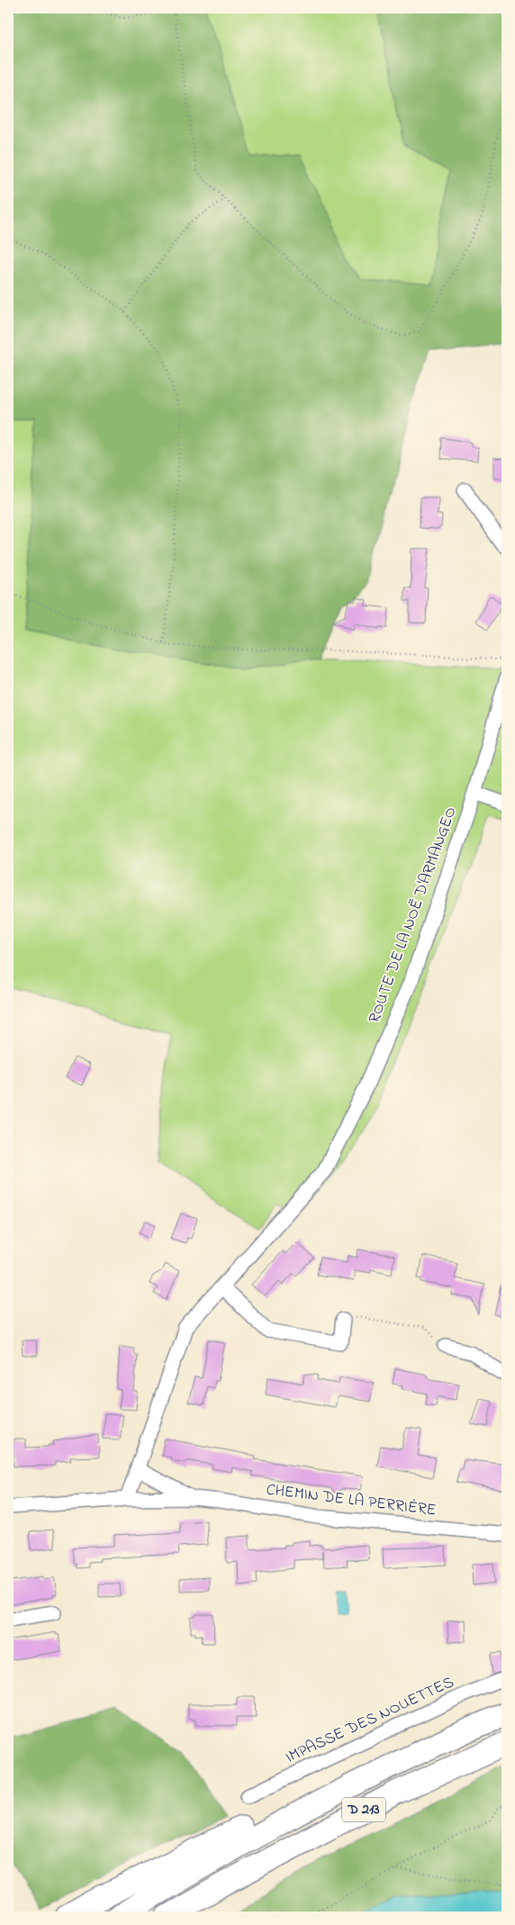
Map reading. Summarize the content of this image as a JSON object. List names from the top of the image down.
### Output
{
  "streets": {
    "highway": ["D 213"],
    "street": ["ROUTE DE LA NOË D'ARMANGEO", "CHEMIN DE LA PERRIÈRE", "IMPASSE DES NOUETTES"]
  },
  "crossings": [
    ["ROUTE DE LA NOË D'ARMANGEO", "CHEMIN DE LA PERRIÈRE"]
  ]
}
